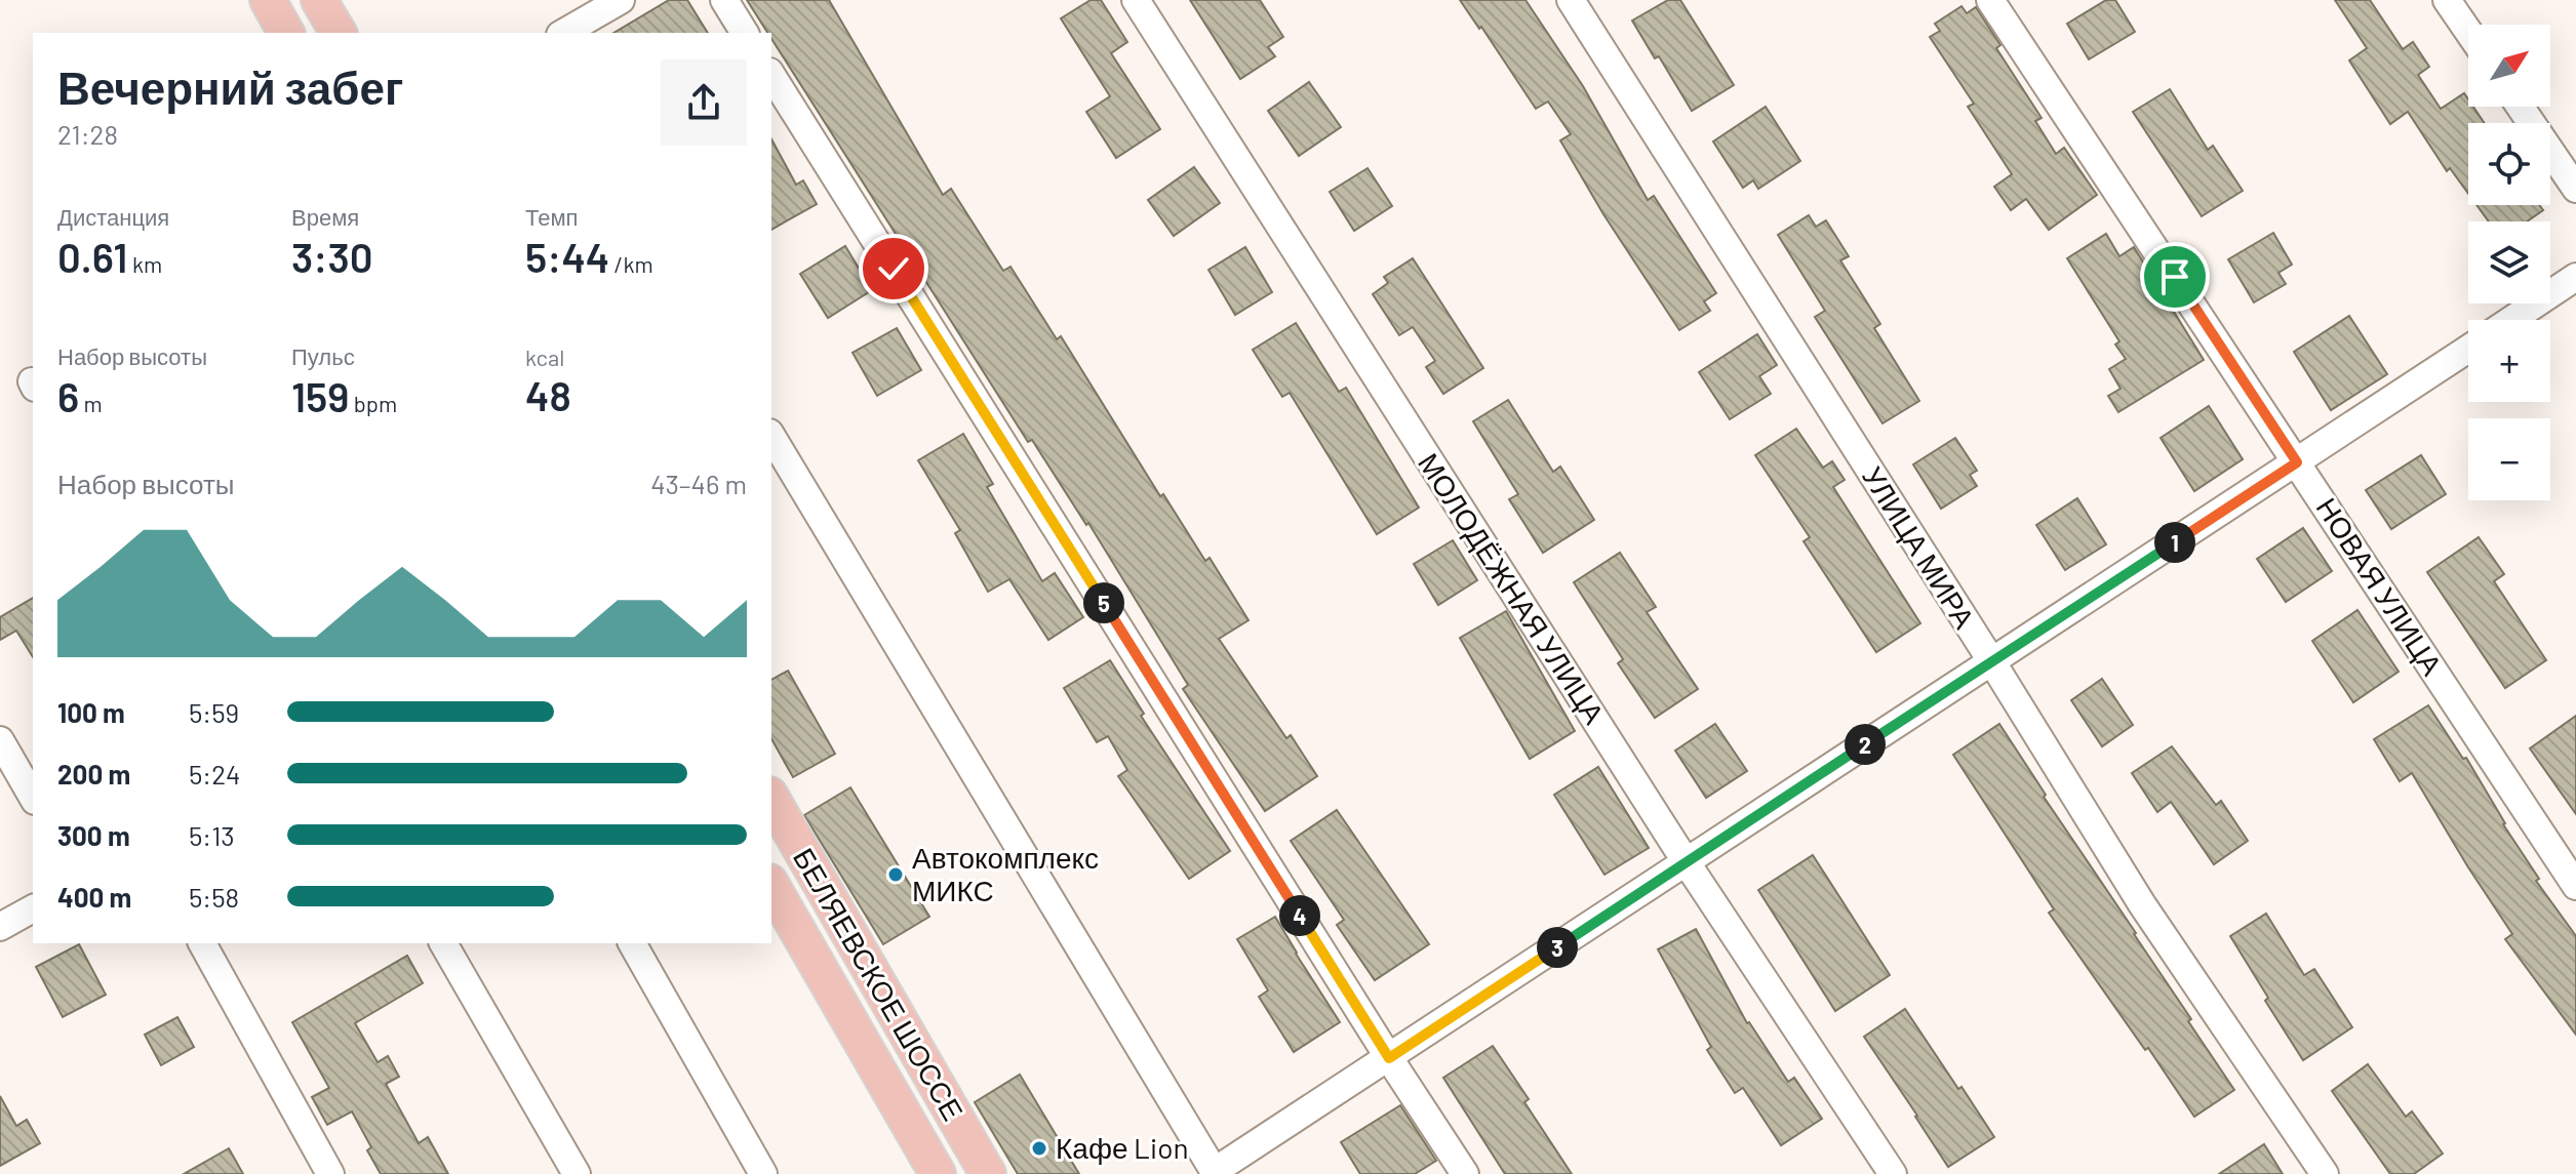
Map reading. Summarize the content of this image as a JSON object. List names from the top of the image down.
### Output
{
  "streets": {
    "main road": ["БЕЛЯЕВСКОЕ ШОССЕ"],
    "street": ["УЛИЦА МИРА", "НОВАЯ УЛИЦА", "МОЛОДЁЖНАЯ УЛИЦА"]
  },
  "places": ["Автокомплекс МИКС", "Кафе Lion"],
  "north": "top right",
  "page": {
    "map_buttons": ["+", "−"],
    "heading": ["Вечерний забег", "21:28"],
    "stats": [
      ["Дистанция", "0.61 km"],
      ["Время", "3:30"],
      ["Темп", "5:44 /km"],
      ["Набор высоты", "6 m"],
      ["Пульс", "159 bpm"],
      ["kcal", "48"]
    ],
    "chart": ["Набор высоты", "43–46 m"],
    "pins": [
      "1",
      "5",
      "2",
      "4",
      "3"
    ],
    "list": [
      {
        "name": "100 m",
        "note": "5:59"
      },
      {
        "name": "200 m",
        "note": "5:24"
      },
      {
        "name": "300 m",
        "note": "5:13"
      },
      {
        "name": "400 m",
        "note": "5:58"
      }
    ]
  }
}
